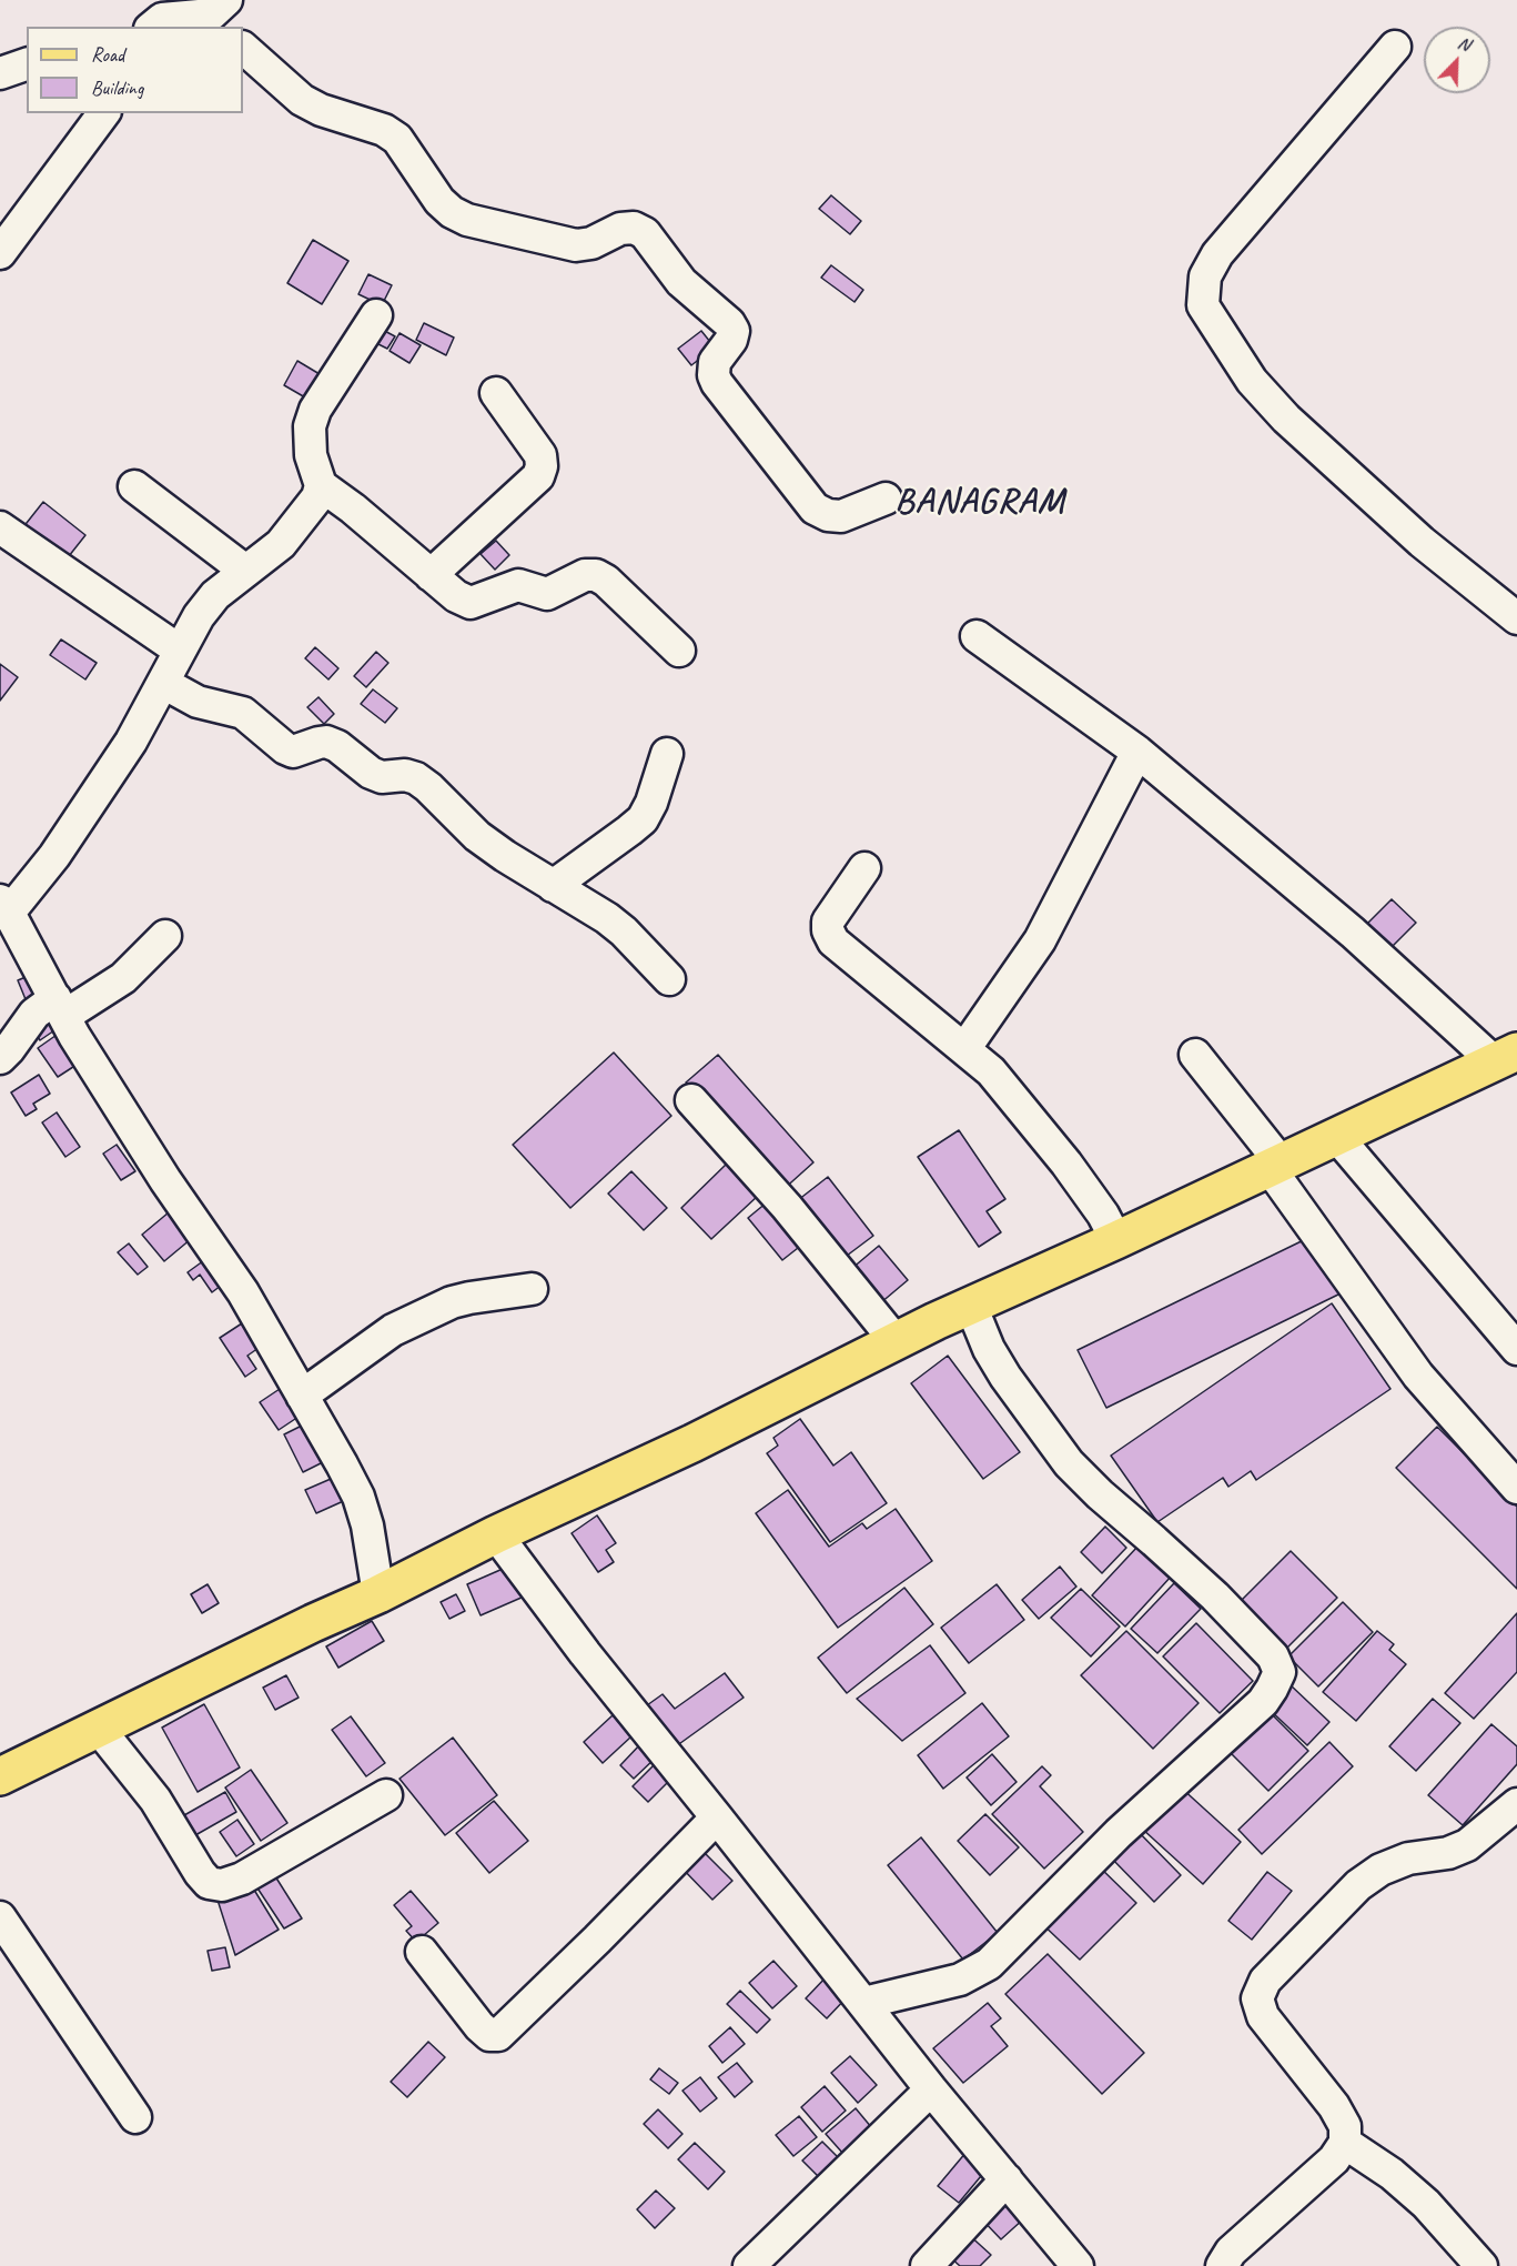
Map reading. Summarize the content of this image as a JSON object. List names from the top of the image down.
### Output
{
  "districts": ["BANAGRAM"],
  "legend": ["Road", "Building"],
  "north": "top right"
}
